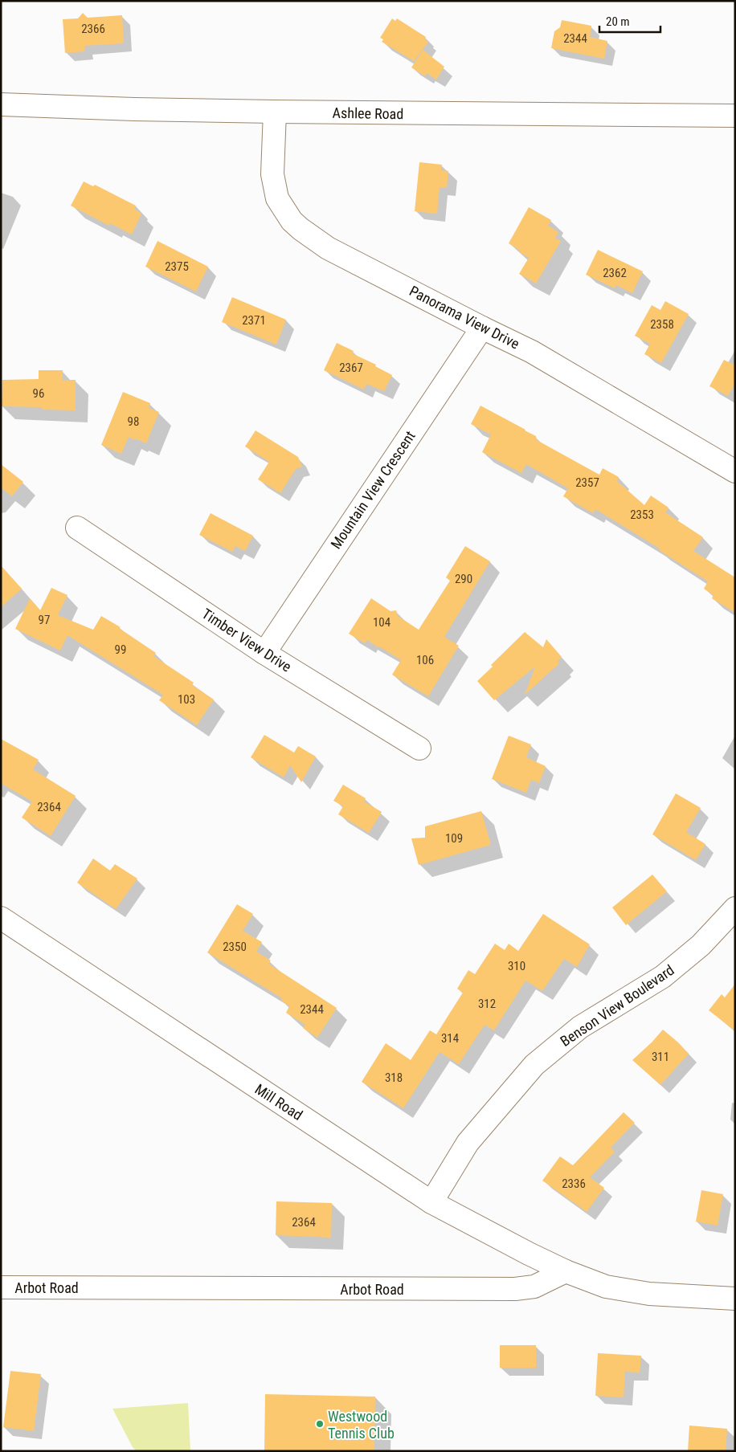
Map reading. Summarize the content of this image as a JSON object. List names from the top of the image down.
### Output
{
  "streets": {
    "street": [
      "Ashlee Road",
      "Panorama View Drive",
      "Mountain View Crescent",
      "Timber View Drive",
      "Benson View Boulevard",
      "Mill Road",
      "Arbot Road"
    ]
  },
  "crossings": [
    ["Ashlee Road", "Panorama View Drive"],
    ["Panorama View Drive", "Mountain View Crescent"],
    ["Mountain View Crescent", "Timber View Drive"],
    ["Benson View Boulevard", "Mill Road"],
    ["Mill Road", "Arbot Road"]
  ],
  "places": ["Westwood Tennis Club"],
  "house_numbers": [
    "2366",
    "2344",
    "2375",
    "2362",
    "2371",
    "2358",
    "2367",
    "96",
    "98",
    "2357",
    "2353",
    "290",
    "97",
    "104",
    "99",
    "106",
    "103",
    "2364",
    "109",
    "2350",
    "310",
    "312",
    "2344",
    "314",
    "311",
    "318",
    "2336",
    "2364"
  ],
  "scale_bar": "20 m"
}
